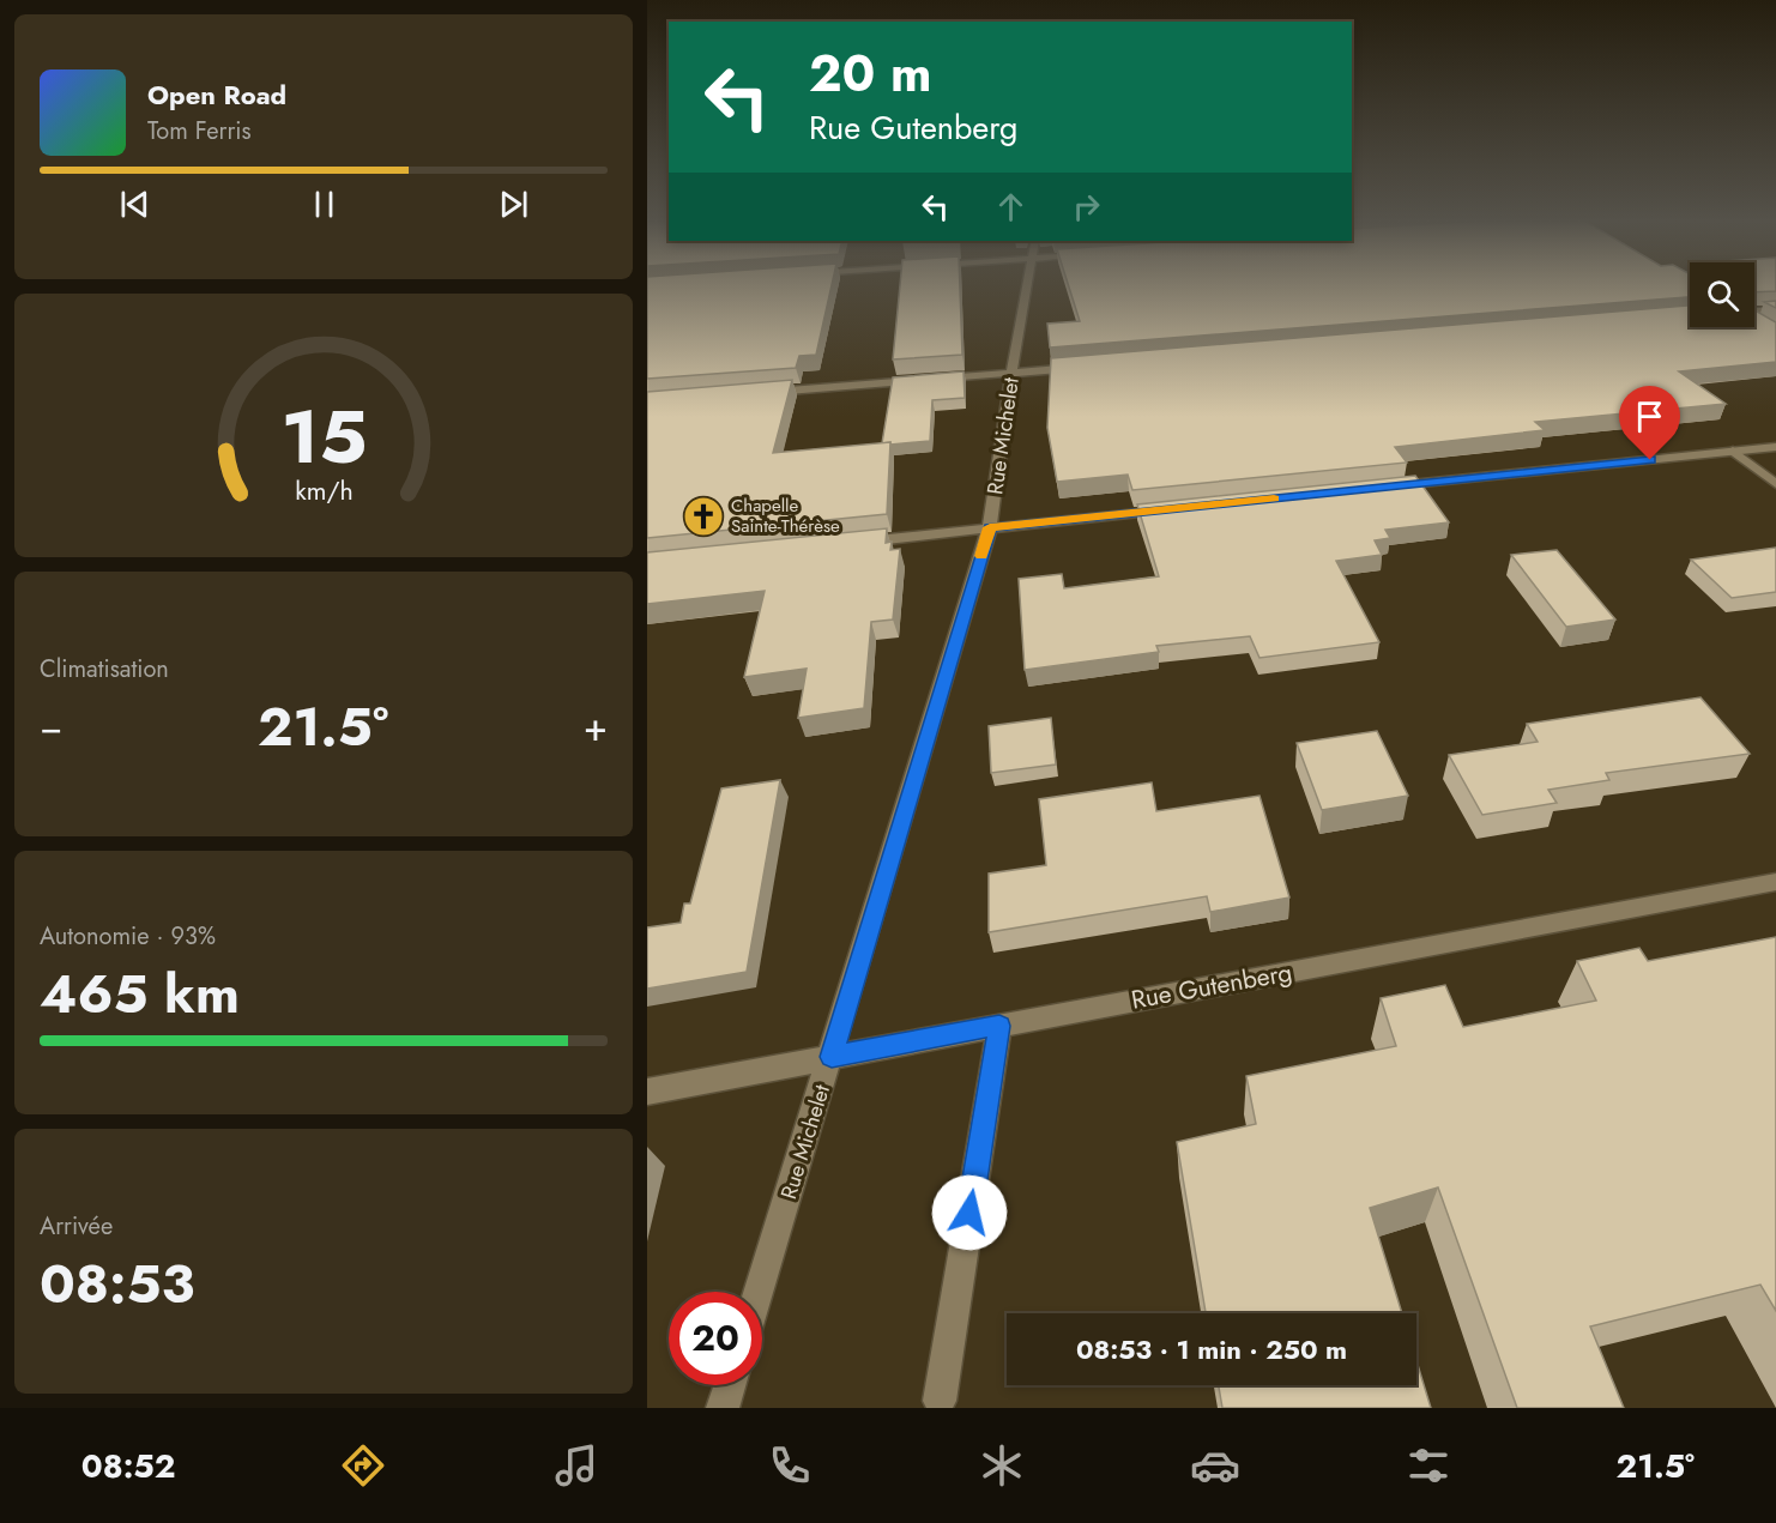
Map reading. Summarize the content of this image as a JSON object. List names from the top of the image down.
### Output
{
  "streets": {
    "street": ["Rue Michelet", "Rue Gutenberg"]
  },
  "crossings": [
    ["Rue Michelet", "Rue Gutenberg"]
  ],
  "places": {
    "church": ["Chapelle Sainte-Thérèse"]
  },
  "page": {
    "turn": ["20 m", "Rue Gutenberg"],
    "song": ["Open Road", "Tom Ferris"],
    "tile": [
      "Climatisation",
      ["Autonomie · 93%", "465 km"],
      ["Arrivée", "08:53"]
    ],
    "heat": ["−", "21.5°", "+"],
    "limit": "20",
    "trip": "08:53 · 1 min · 250 m",
    "tabs": ["08:52", "21.5°"],
    "gauge": ["15", "km/h"]
  }
}
